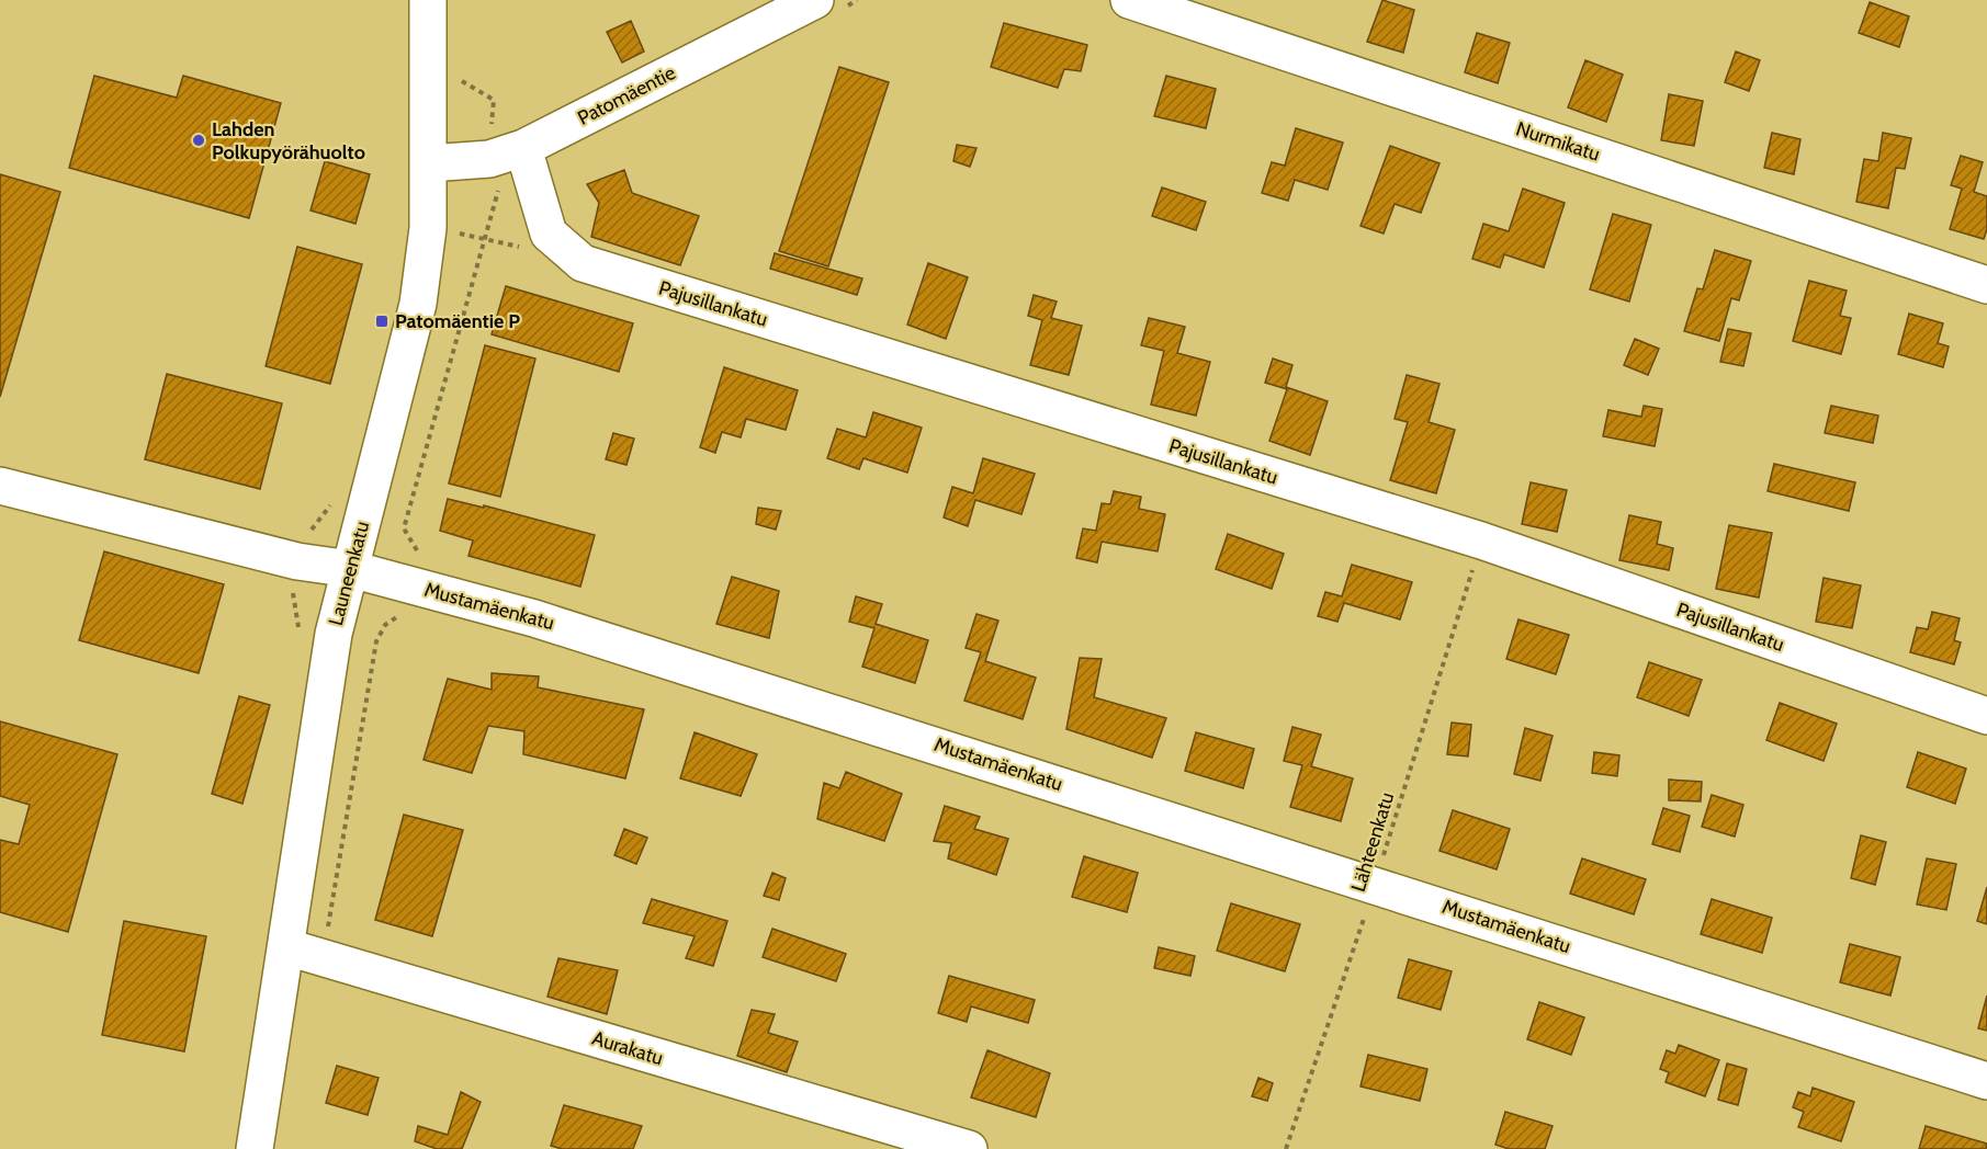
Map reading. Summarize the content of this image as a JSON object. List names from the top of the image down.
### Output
{
  "streets": {
    "street": [
      "Patomäentie",
      "Nurmikatu",
      "Pajusillankatu",
      "Launeenkatu",
      "Mustamäenkatu",
      "Aurakatu"
    ],
    "path": ["Lähteenkatu"]
  },
  "crossings": [
    ["Patomäentie", "Pajusillankatu"],
    ["Patomäentie", "Launeenkatu"],
    ["Pajusillankatu", "Lähteenkatu"],
    ["Launeenkatu", "Mustamäenkatu"],
    ["Launeenkatu", "Aurakatu"],
    ["Mustamäenkatu", "Lähteenkatu"]
  ],
  "places": {
    "other": ["Lahden Polkupyörähuolto"],
    "transit": ["Patomäentie P"]
  }
}
